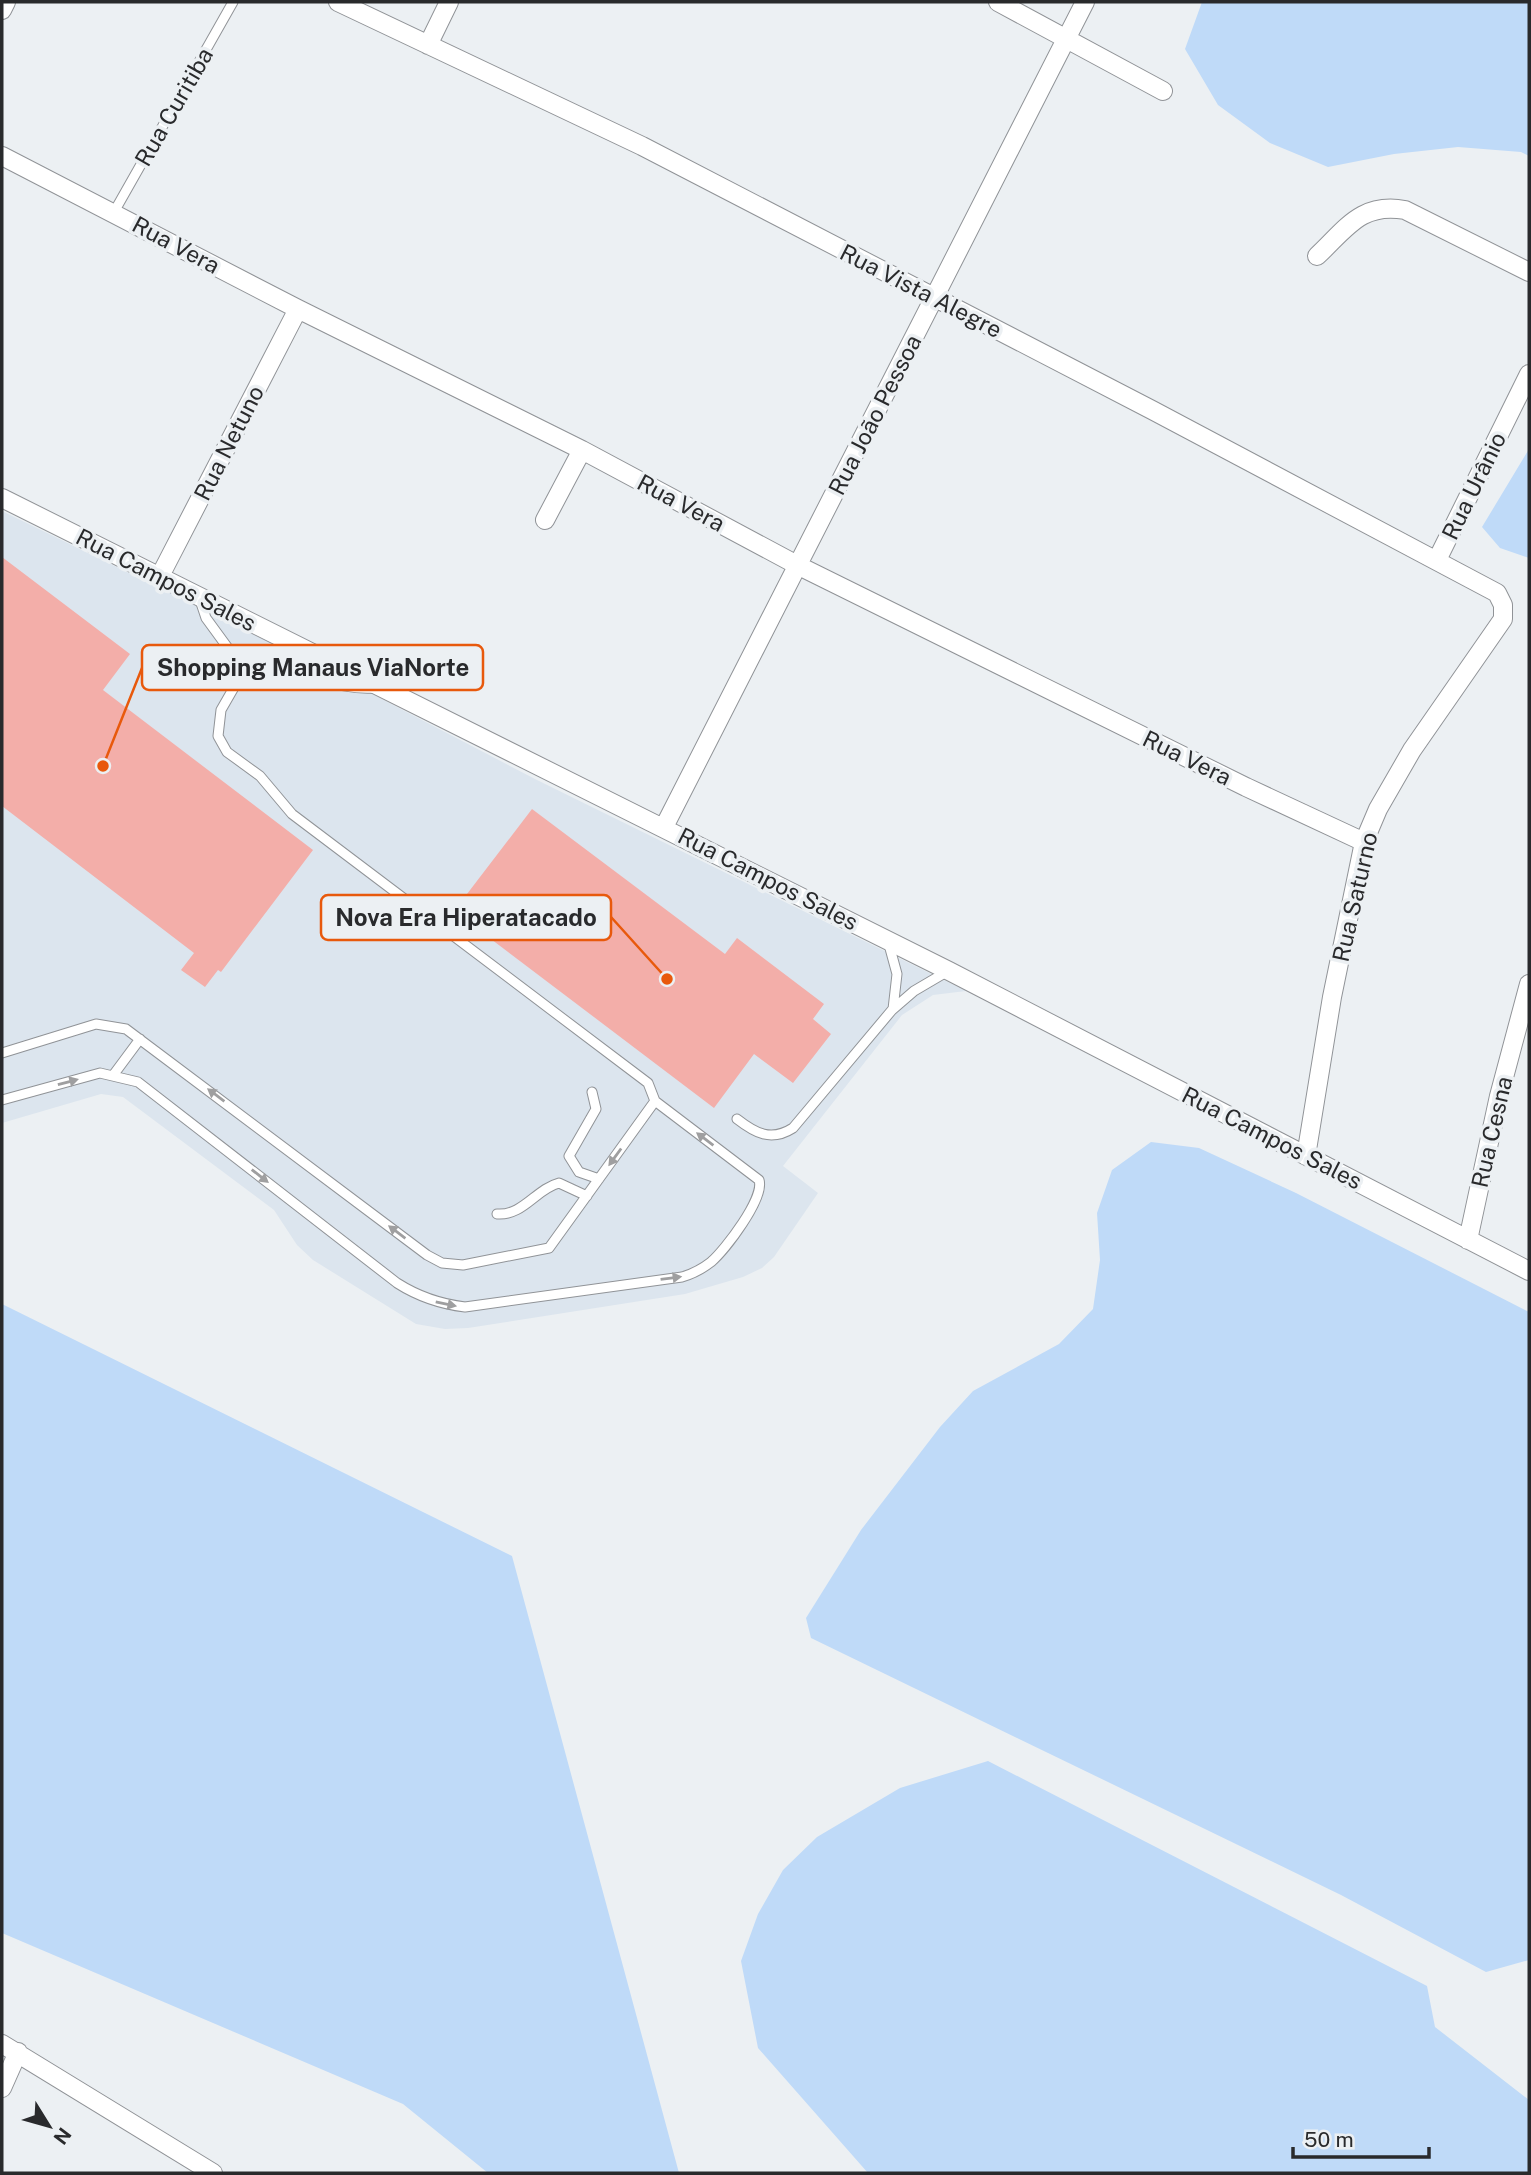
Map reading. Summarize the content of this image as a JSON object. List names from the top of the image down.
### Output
{
  "streets": {
    "street": [
      "Rua Vera",
      "Rua Vista Alegre",
      "Rua João Pessoa",
      "Rua Netuno",
      "Rua Urânio",
      "Rua Campos Sales",
      "Rua Saturno",
      "Rua Cesna"
    ],
    "lane": ["Rua Curitiba"]
  },
  "crossings": [
    ["Rua Curitiba", "Rua Vera"],
    ["Rua Vera", "Rua João Pessoa"],
    ["Rua Vera", "Rua Netuno"],
    ["Rua Vera", "Rua Saturno"],
    ["Rua Vista Alegre", "Rua João Pessoa"],
    ["Rua Vista Alegre", "Rua Urânio"],
    ["Rua Vista Alegre", "Rua Saturno"],
    ["Rua João Pessoa", "Rua Campos Sales"],
    ["Rua Netuno", "Rua Campos Sales"],
    ["Rua Campos Sales", "Rua Saturno"],
    ["Rua Campos Sales", "Rua Cesna"]
  ],
  "places": ["Shopping Manaus ViaNorte", "Nova Era Hiperatacado"],
  "scale_bar": "50 m",
  "north": "bottom right"
}
